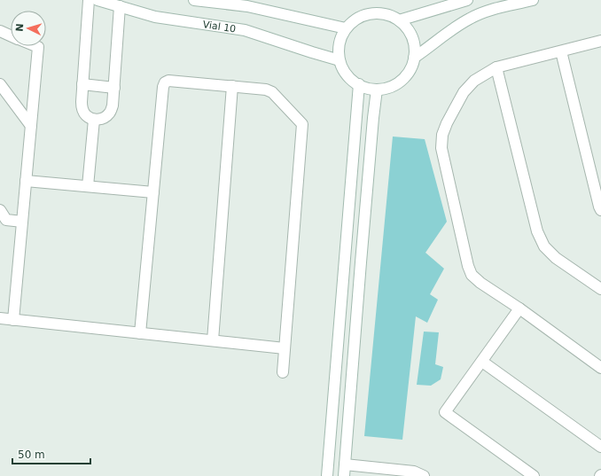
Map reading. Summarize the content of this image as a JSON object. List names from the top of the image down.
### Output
{
  "streets": {
    "street": ["Vial 10"]
  },
  "scale_bar": "50 m",
  "north": "left"
}
